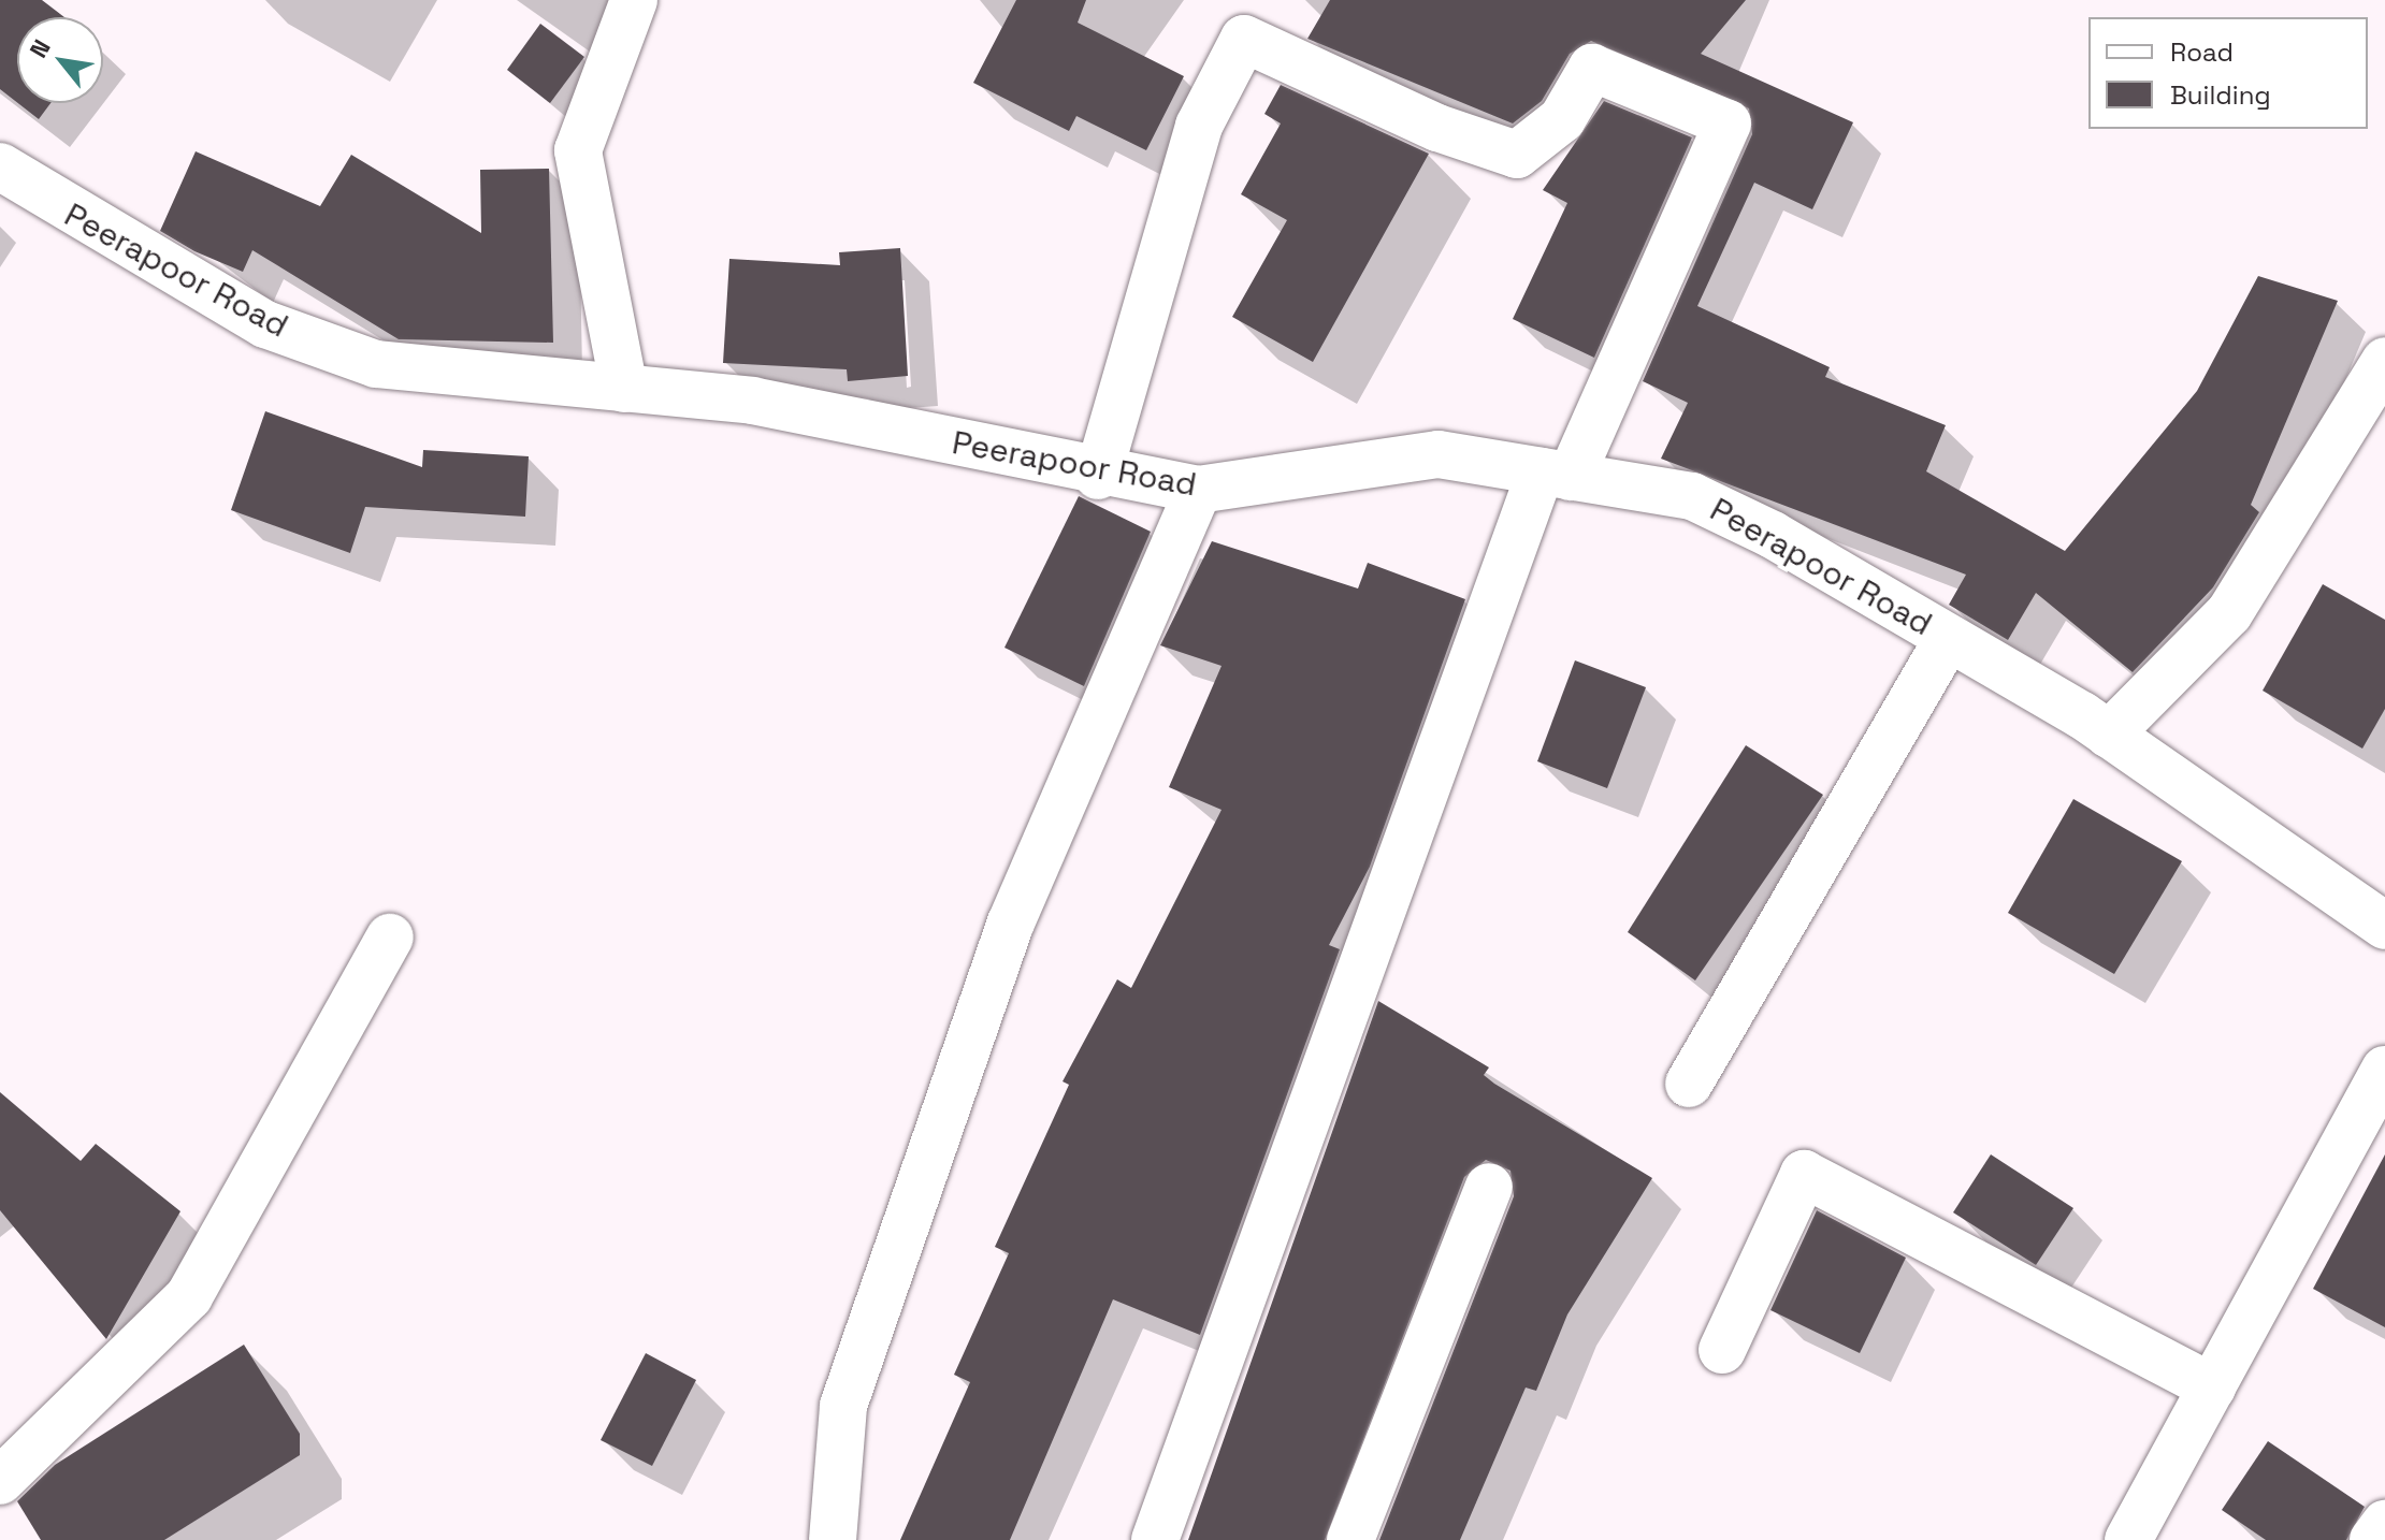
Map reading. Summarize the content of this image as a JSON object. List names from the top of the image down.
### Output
{
  "streets": {
    "street": ["Peerapoor Road"]
  },
  "legend": ["Road", "Building"],
  "north": "top left"
}
